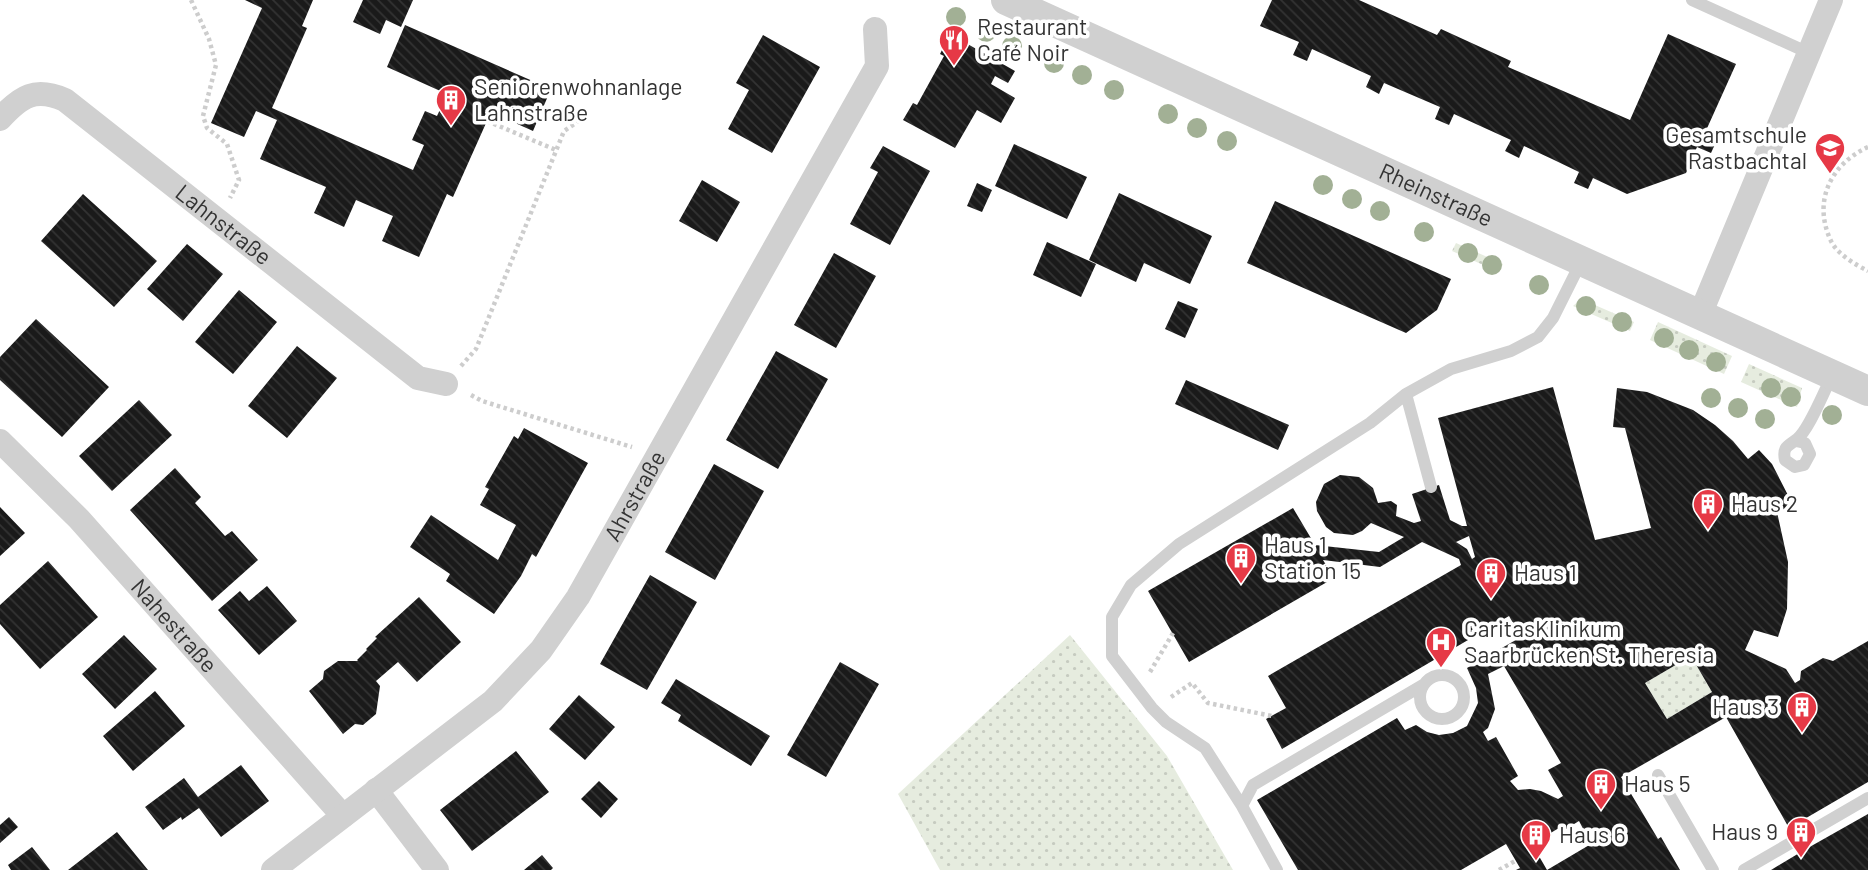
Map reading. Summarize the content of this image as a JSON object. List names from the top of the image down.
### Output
{
  "streets": {
    "street": [
      "Rheinstraße",
      "Lahnstraße",
      "Ahrstraße",
      "Nahestraße"
    ]
  },
  "crossings": [
    ["Ahrstraße", "Nahestraße"]
  ],
  "places": {
    "restaurant": ["Restaurant Café Noir"],
    "building": [
      "Seniorenwohnanlage Lahnstraße",
      "Haus 2",
      "Haus 1 Station 15",
      "Haus 1",
      "Haus 3",
      "Haus 5",
      "Haus 9",
      "Haus 6"
    ],
    "school or university": ["Gesamtschule Rastbachtal"],
    "hospital": ["CaritasKlinikum Saarbrücken St. Theresia"]
  }
}
